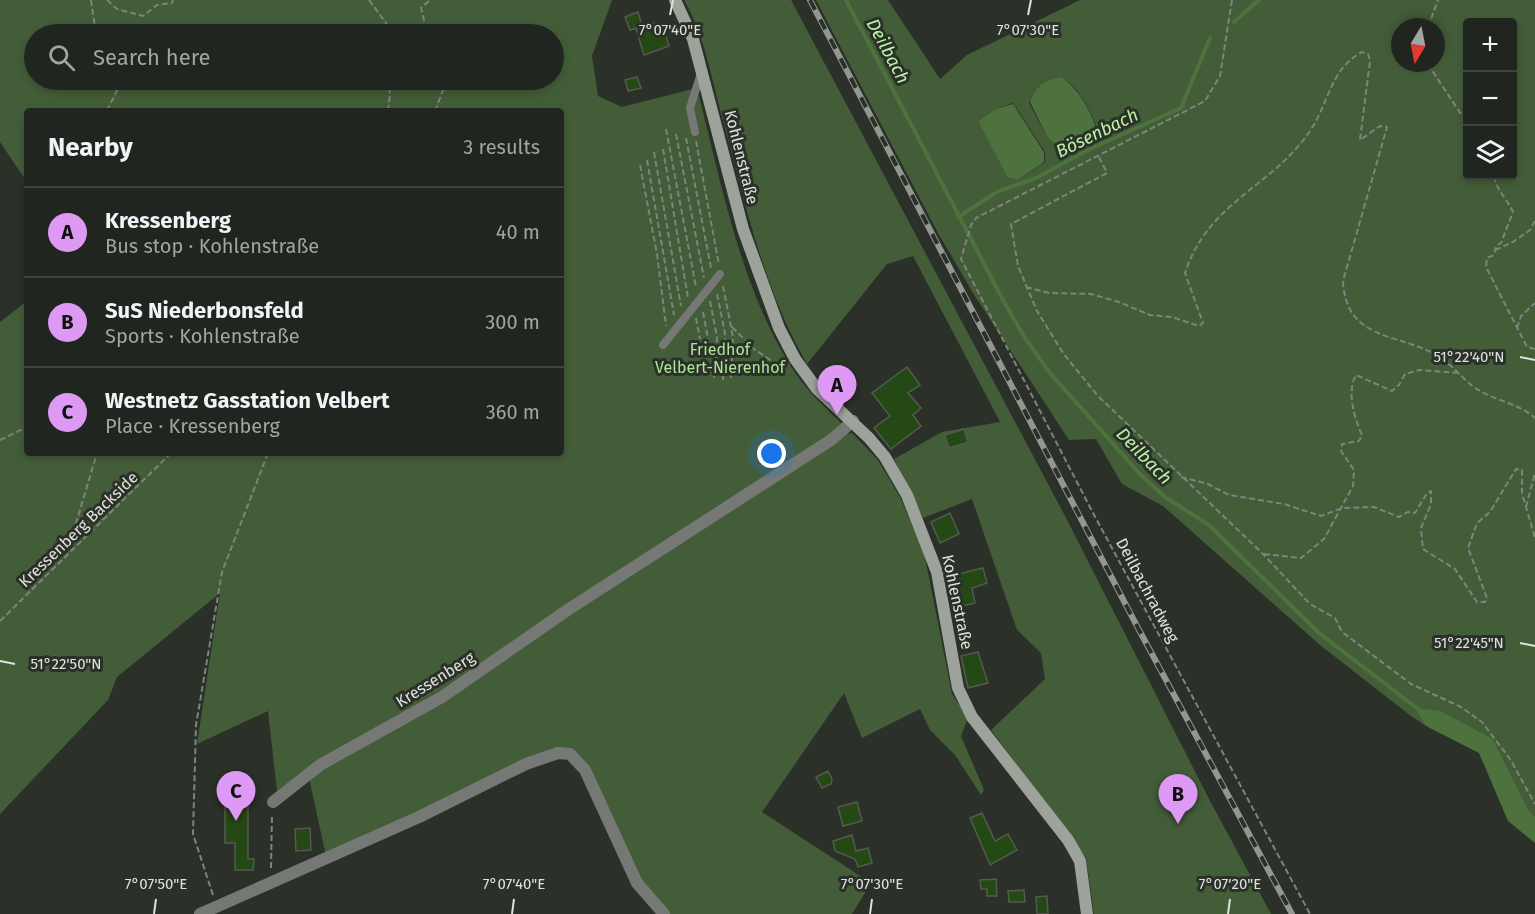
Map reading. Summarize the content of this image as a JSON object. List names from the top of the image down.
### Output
{
  "streets": {
    "main road": ["Kohlenstraße"],
    "street": ["Kressenberg"],
    "path": ["Kressenberg Backside", "Deilbachradweg"]
  },
  "crossings": [
    ["Kohlenstraße", "Kressenberg"]
  ],
  "water": ["Deilbach", "Bösenbach"],
  "parks": ["Friedhof Velbert-Nierenhof"],
  "north": "bottom",
  "page": {
    "map_buttons": ["+", "−"],
    "search": "Search here",
    "heading": ["Nearby", "3 results"],
    "list": [
      {
        "mark": "A",
        "name": "Kressenberg",
        "note": "Bus stop · Kohlenstraße",
        "value": "40 m"
      },
      {
        "mark": "B",
        "name": "SuS Niederbonsfeld",
        "note": "Sports · Kohlenstraße",
        "value": "300 m"
      },
      {
        "mark": "C",
        "name": "Westnetz Gasstation Velbert",
        "note": "Place · Kressenberg",
        "value": "360 m"
      }
    ],
    "pins": ["A", "C", "B"]
  },
  "coordinates": [
    "7°07'40\"E",
    "7°07'30\"E",
    "51°22'40\"N",
    "51°22'45\"N",
    "51°22'50\"N",
    "7°07'50\"E",
    "7°07'20\"E"
  ]
}
